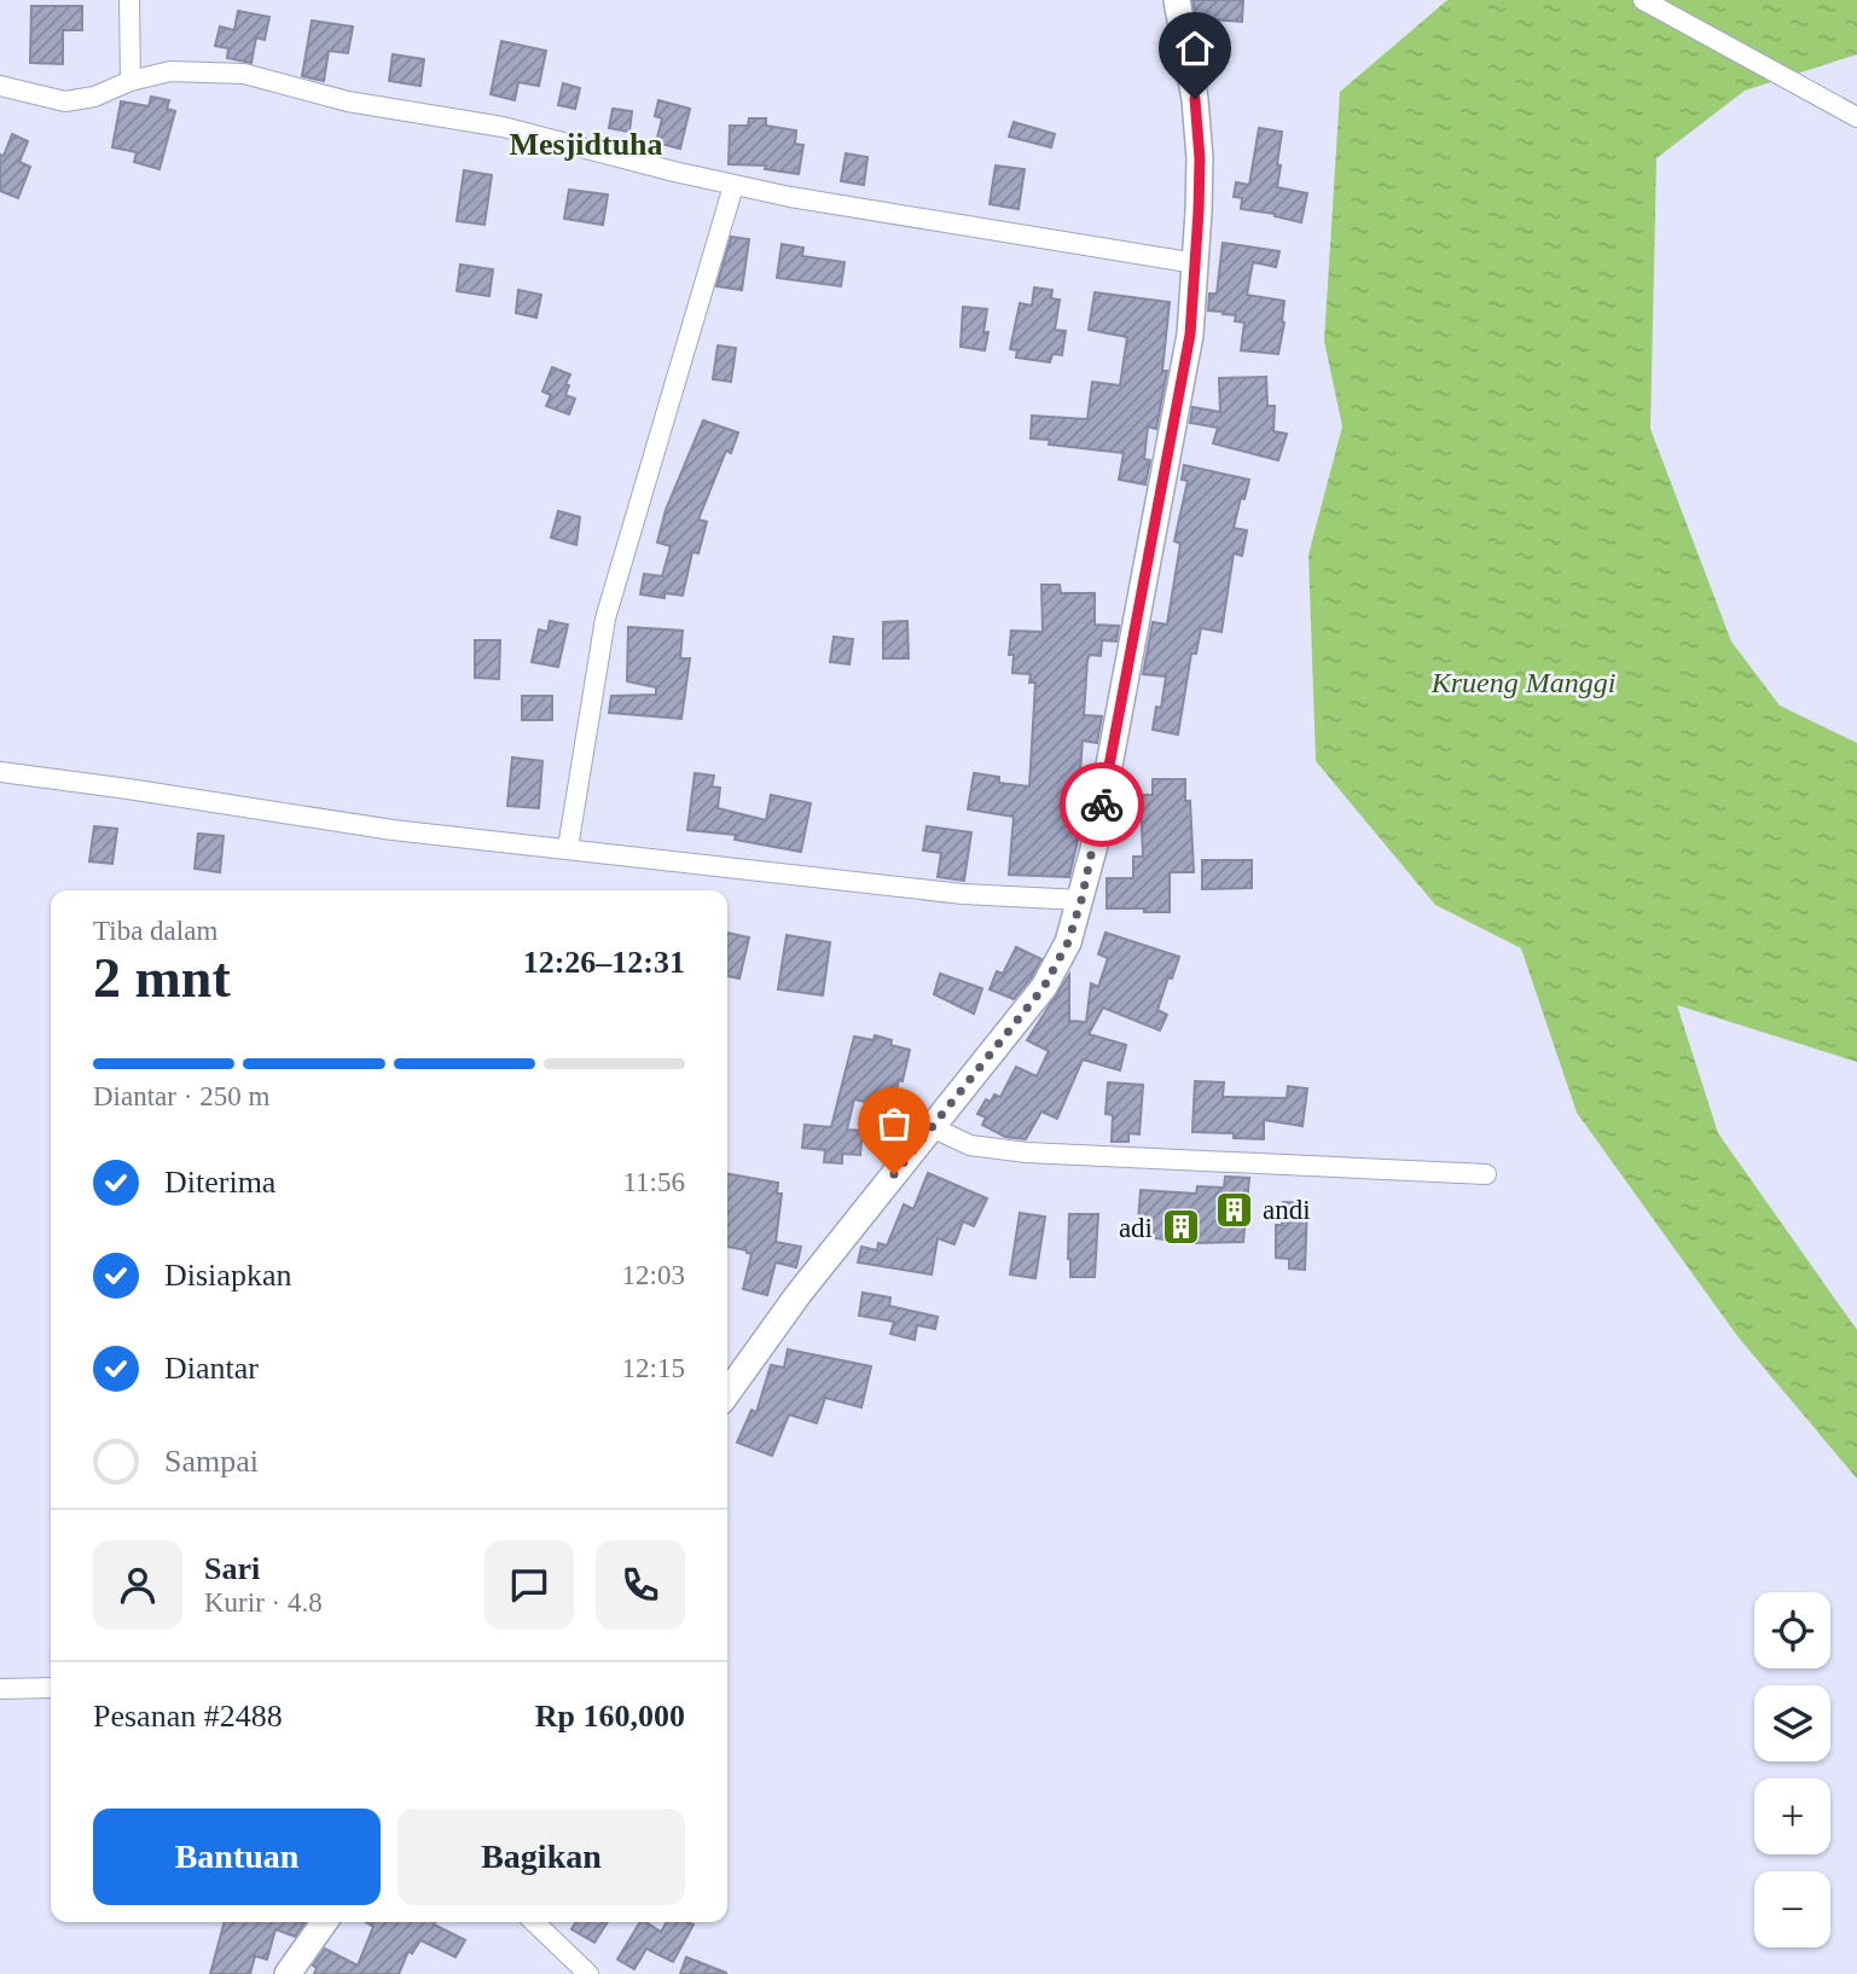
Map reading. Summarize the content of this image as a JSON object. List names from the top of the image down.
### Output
{
  "districts": ["Mesjidtuha"],
  "water": ["Krueng Manggi"],
  "places": {
    "building": ["andi", "adi"]
  },
  "page": {
    "heading": ["2 mnt", "Tiba dalam", "12:26–12:31"],
    "panel": [
      "Sari",
      "Kurir · 4.8",
      "Pesanan #2488",
      "Rp 160,000"
    ],
    "bar": "Diantar · 250 m",
    "list": [
      ["Diterima", "11:56"],
      ["Disiapkan", "12:03"],
      ["Diantar", "12:15"],
      "Sampai"
    ],
    "map_buttons": ["+", "−"],
    "buttons": ["Bantuan", "Bagikan"]
  }
}
